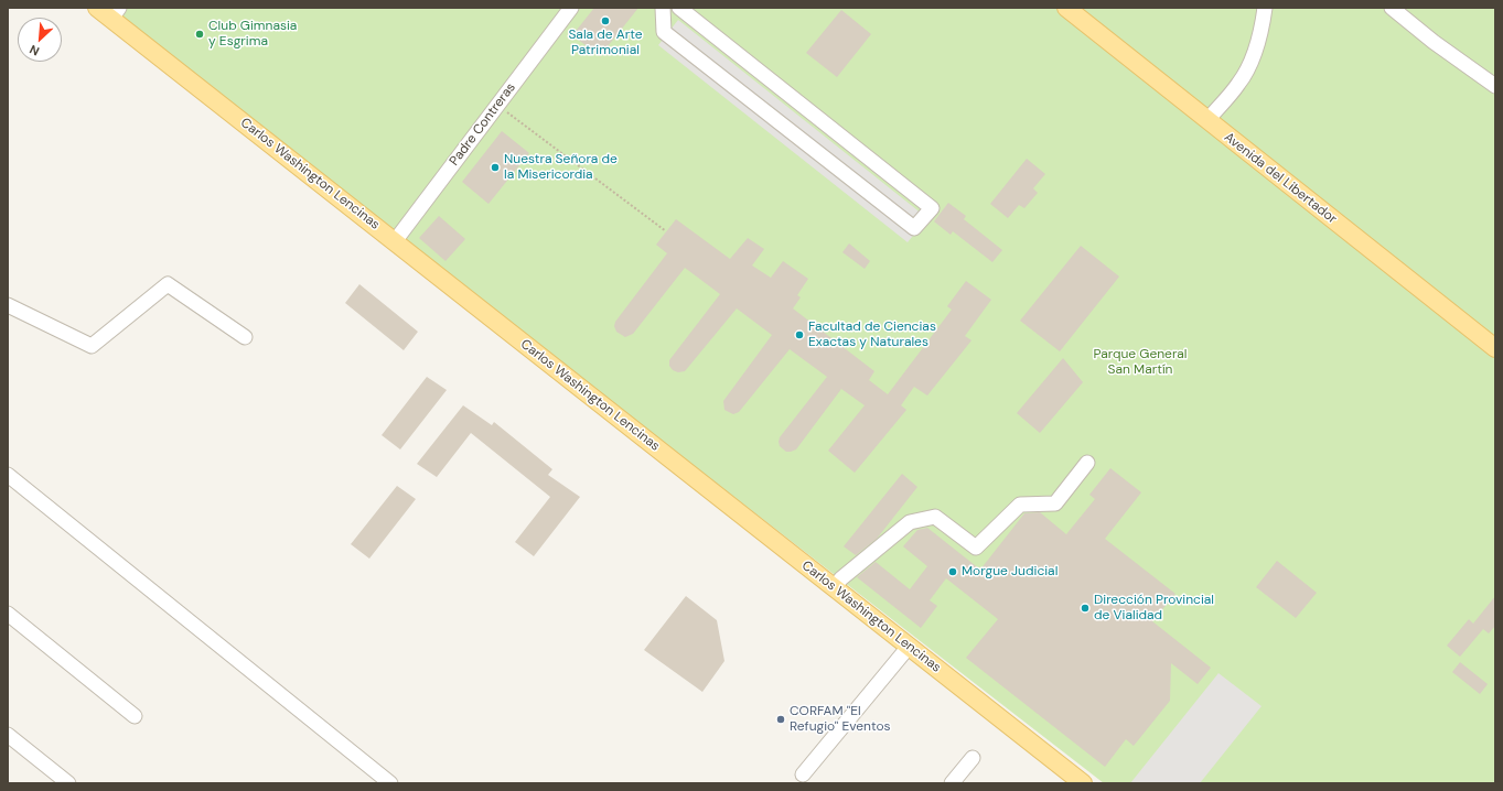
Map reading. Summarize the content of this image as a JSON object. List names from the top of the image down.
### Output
{
  "streets": {
    "main road": ["Carlos Washington Lencinas", "Avenida del Libertador"],
    "street": ["Padre Contreras"]
  },
  "crossings": [
    ["Padre Contreras", "Carlos Washington Lencinas"]
  ],
  "parks": ["Parque General San Martín"],
  "places": [
    "Sala de Arte Patrimonial",
    "Club Gimnasia y Esgrima",
    "Nuestra Señora de la Misericordia",
    "Facultad de Ciencias Exactas y Naturales",
    "Morgue Judicial",
    "Dirección Provincial de Vialidad",
    "CORFAM \"El Refugio\" Eventos"
  ],
  "north": "bottom left"
}
